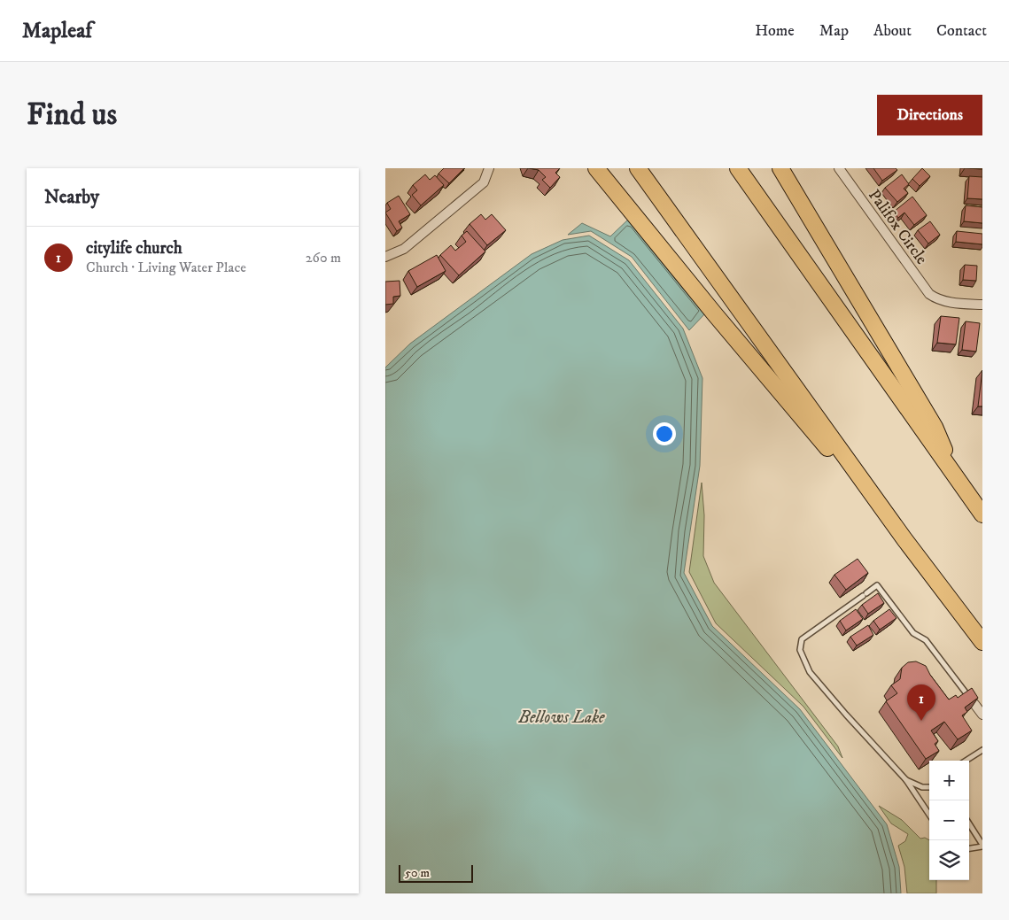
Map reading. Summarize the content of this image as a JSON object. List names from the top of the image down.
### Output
{
  "streets": {
    "street": ["Palifox Circle"]
  },
  "water": ["Bellows Lake"],
  "scale_bar": "50 m",
  "page": {
    "header": "Mapleaf",
    "nav": [
      "Home",
      "Map",
      "About",
      "Contact"
    ],
    "buttons": "Directions",
    "title": "Find us",
    "heading": "Nearby",
    "list": [
      {
        "mark": "1",
        "name": "citylife church",
        "note": "Church · Living Water Place",
        "value": "260 m"
      }
    ],
    "pins": "1",
    "map_buttons": ["+", "−"],
    "scale": "50 m"
  }
}
